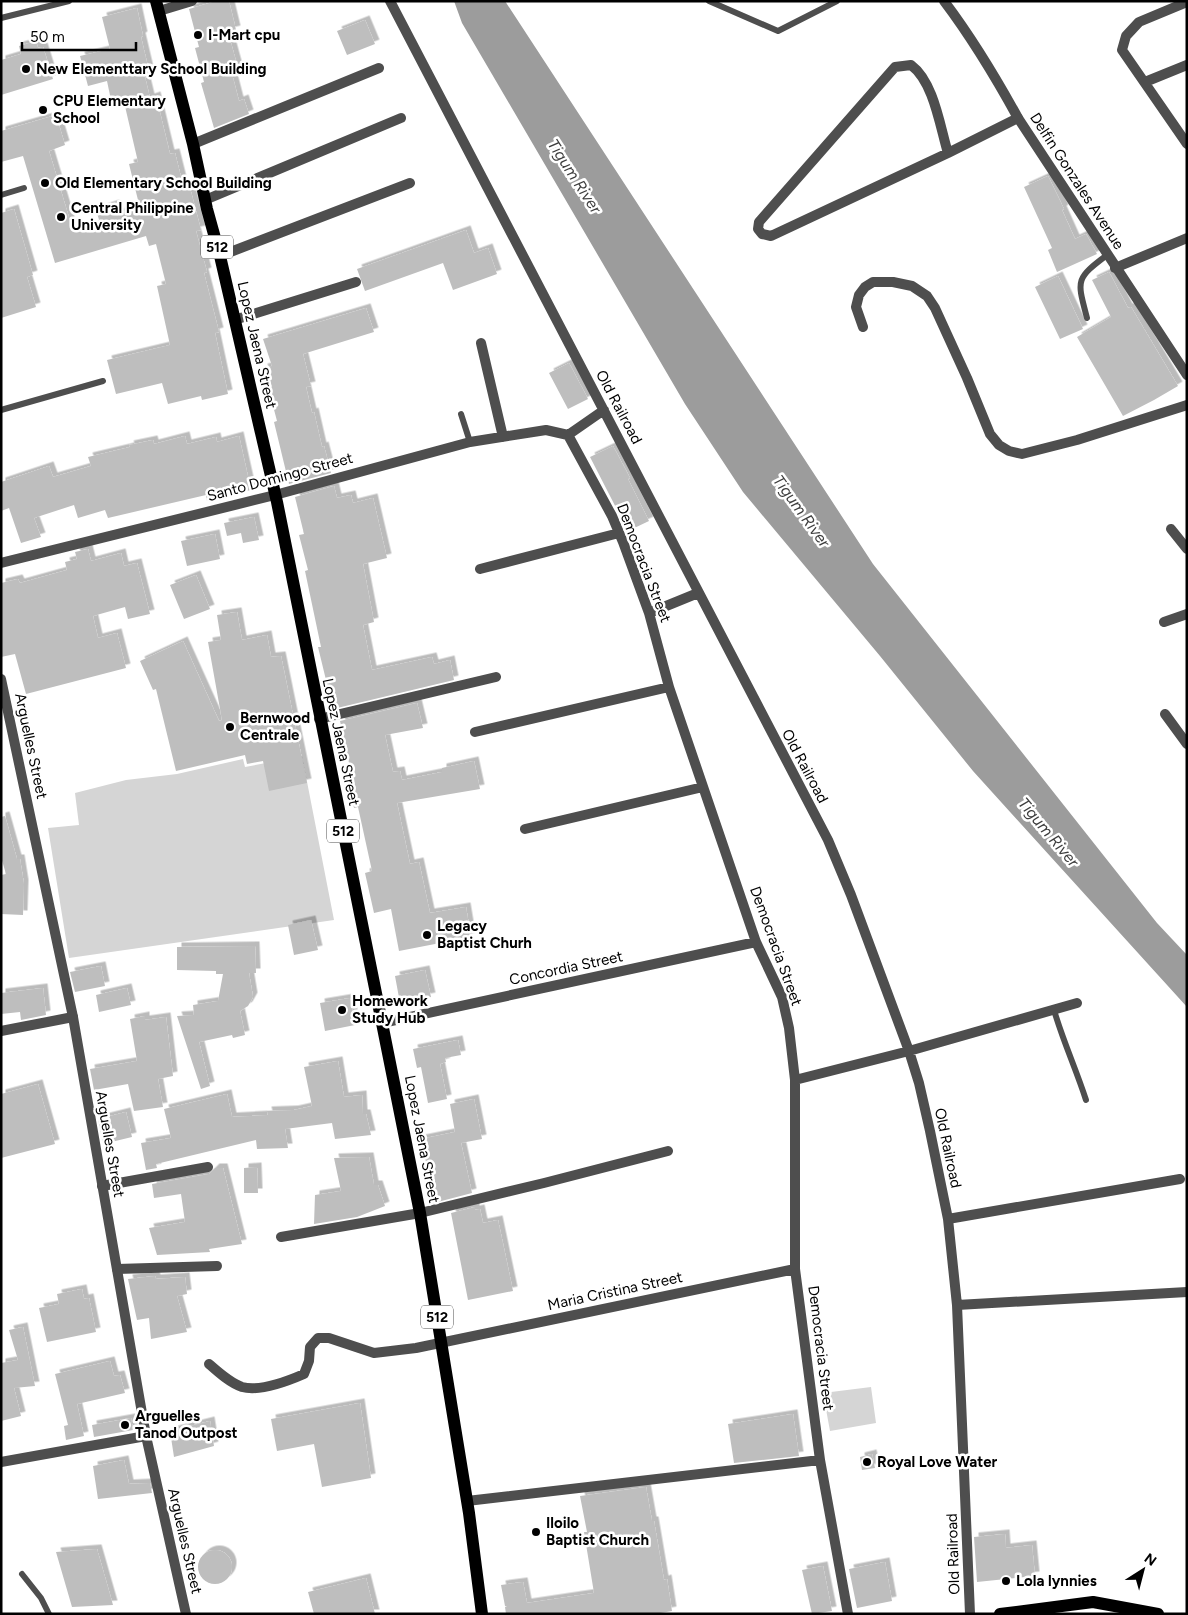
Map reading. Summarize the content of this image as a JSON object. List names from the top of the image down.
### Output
{
  "streets": {
    "main road": ["512", "Lopez Jaena Street"],
    "street": [
      "Delfin Gonzales Avenue",
      "Old Railroad",
      "Santo Domingo Street",
      "Democracia Street",
      "Arguelles Street",
      "Concordia Street",
      "Maria Cristina Street"
    ]
  },
  "crossings": [
    ["Lopez Jaena Street", "Santo Domingo Street"],
    ["Lopez Jaena Street", "Concordia Street"],
    ["Lopez Jaena Street", "Maria Cristina Street"],
    ["Santo Domingo Street", "Democracia Street"],
    ["Democracia Street", "Concordia Street"],
    ["Democracia Street", "Maria Cristina Street"]
  ],
  "water": ["Tigum River"],
  "places": [
    "I-Mart cpu",
    "New Elementtary School Building",
    "CPU Elementary School",
    "Old Elementary School Building",
    "Central Philippine University",
    "Bernwood Centrale",
    "Legacy Baptist Churh",
    "Homework Study Hub",
    "Arguelles Tanod Outpost",
    "Royal Love Water",
    "Iloilo Baptist Church",
    "Lola lynnies"
  ],
  "scale_bar": "50 m",
  "north": "top right"
}
